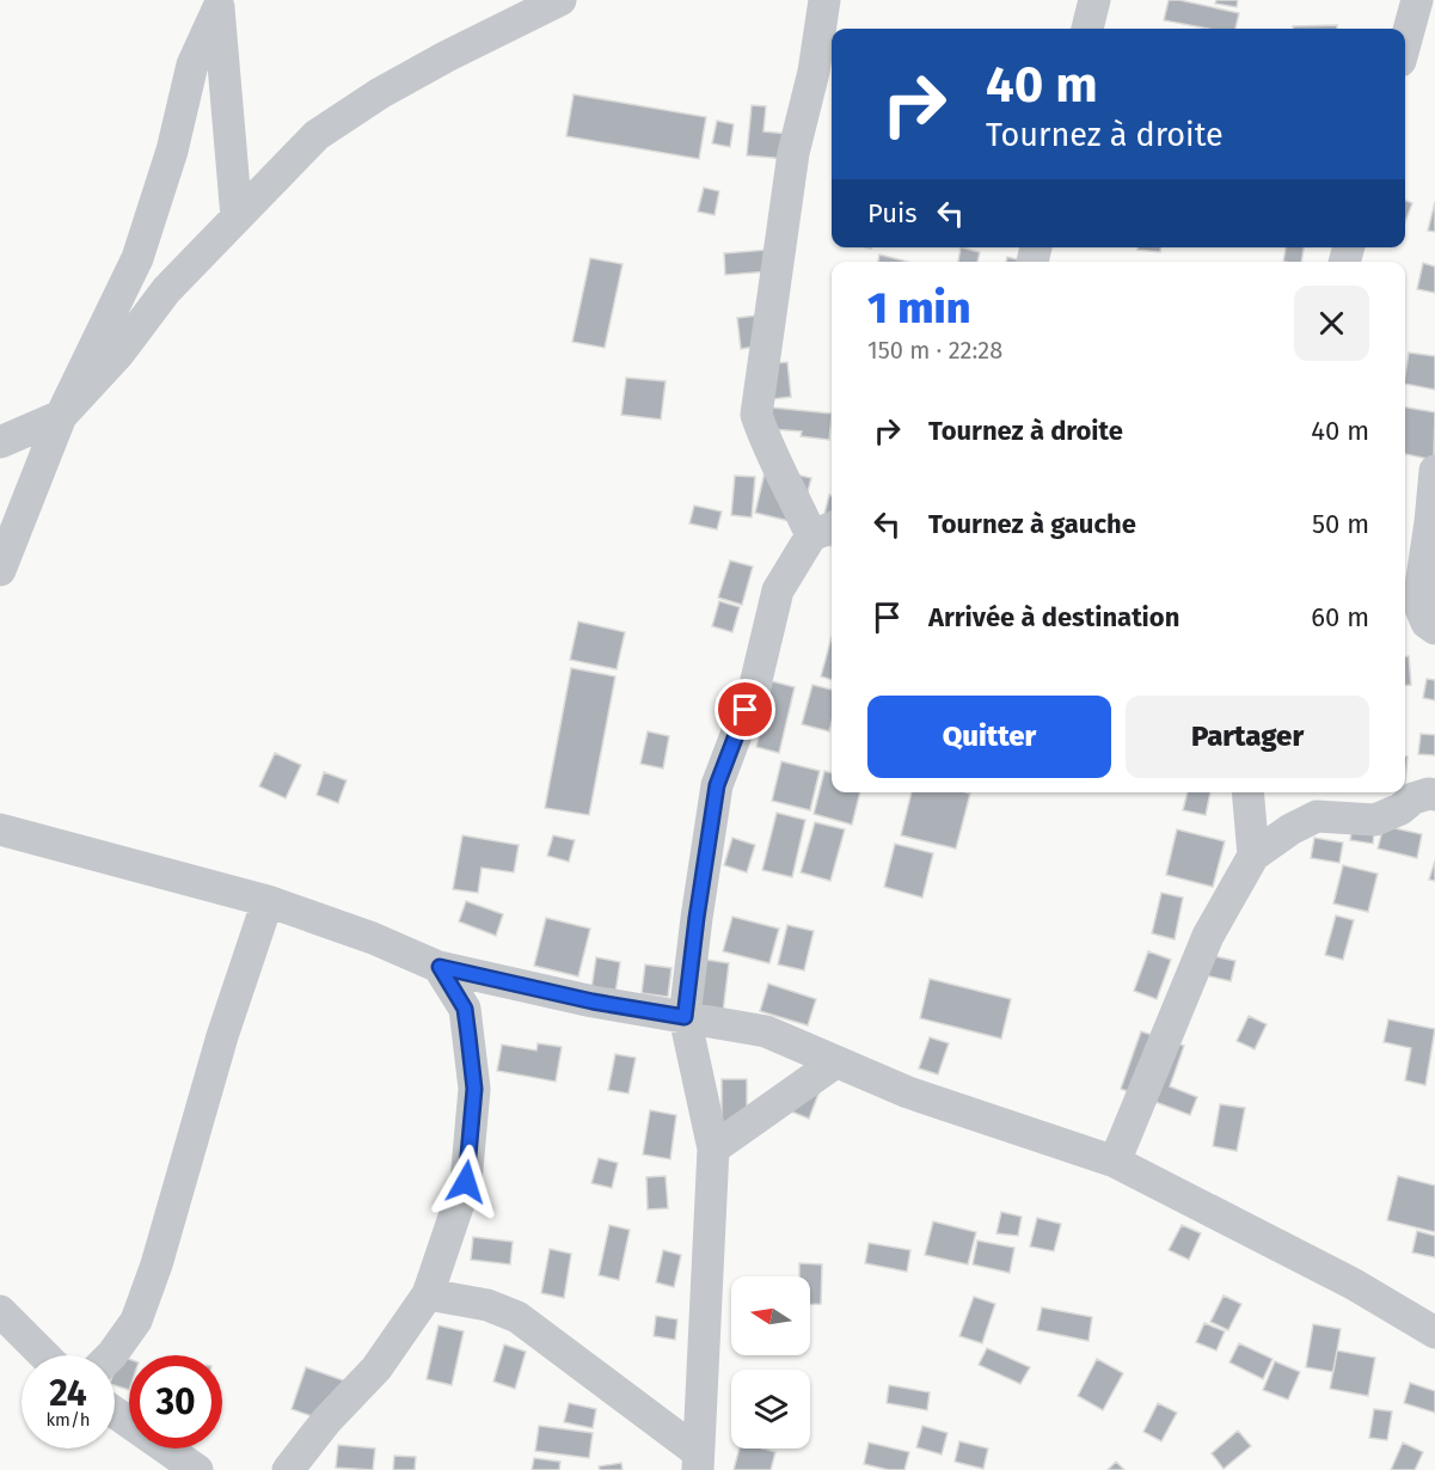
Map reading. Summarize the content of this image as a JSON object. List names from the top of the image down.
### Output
{
  "north": "left",
  "page": {
    "turn": ["40 m", "Tournez à droite"],
    "then": "Puis",
    "heading": ["1 min", "150 m · 22:28"],
    "list": [
      {
        "name": "Tournez à droite",
        "value": "40 m"
      },
      {
        "name": "Tournez à gauche",
        "value": "50 m"
      },
      {
        "name": "Arrivée à destination",
        "value": "60 m"
      }
    ],
    "buttons": ["Quitter", "Partager"],
    "speed": "24 km/h",
    "limit": "30"
  }
}
